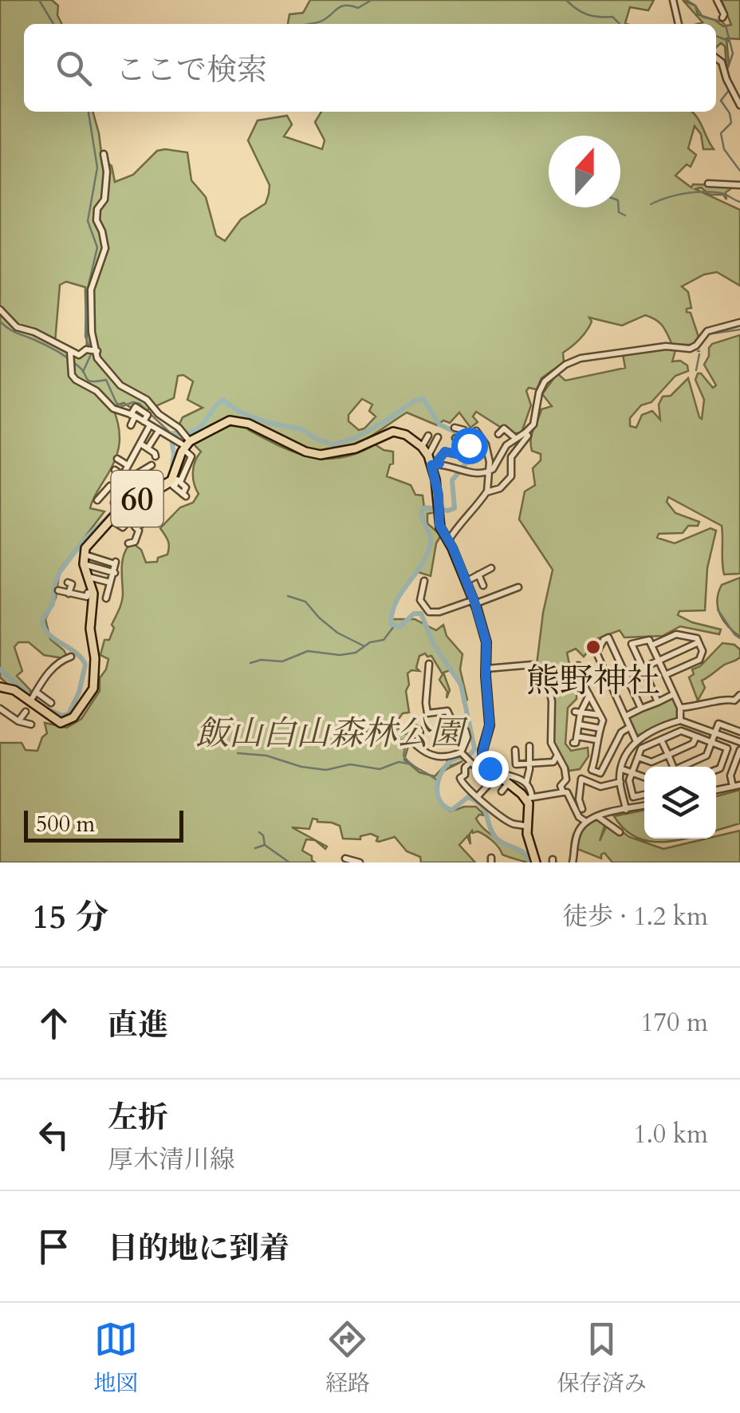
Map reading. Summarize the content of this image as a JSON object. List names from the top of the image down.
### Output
{
  "streets": {
    "main road": ["60"]
  },
  "parks": ["飯山白山森林公園"],
  "places": ["熊野神社"],
  "scale_bar": "500 m",
  "north": "top",
  "page": {
    "search": "ここで検索",
    "scale": "500 m",
    "heading": ["15 分", "徒歩 · 1.2 km"],
    "list": [
      ["直進", "170 m"],
      ["左折", "厚木清川線", "1.0 km"],
      "目的地に到着"
    ],
    "nav": ["地図", "経路", "保存済み"]
  }
}
